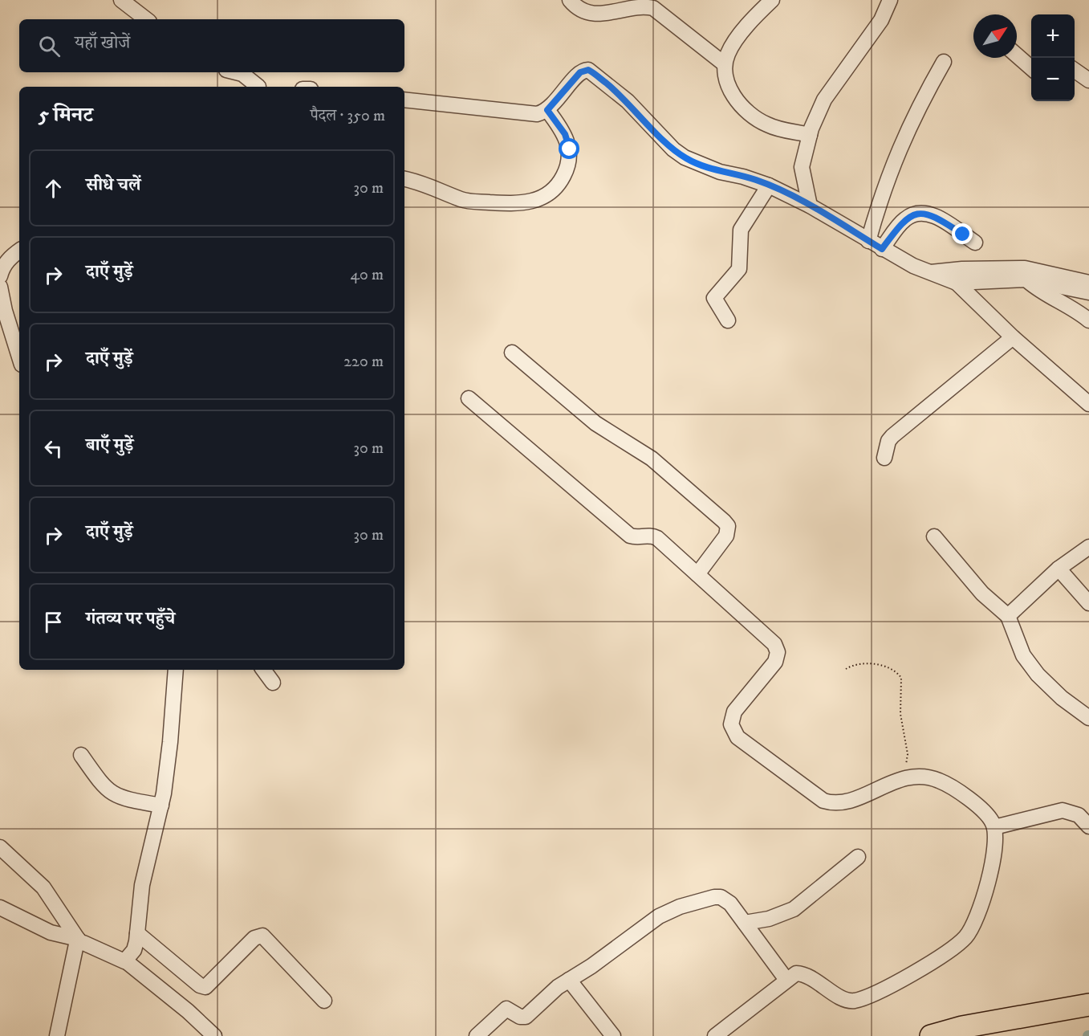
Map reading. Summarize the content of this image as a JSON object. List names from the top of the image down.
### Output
{
  "north": "top right",
  "page": {
    "map_buttons": ["+", "−"],
    "search": "यहाँ खोजें",
    "heading": ["5 मिनट", "पैदल · 350 m"],
    "list": [
      ["सीधे चलें", "30 m"],
      ["दाएँ मुड़ें", "40 m"],
      ["दाएँ मुड़ें", "220 m"],
      ["बाएँ मुड़ें", "30 m"],
      ["दाएँ मुड़ें", "30 m"],
      "गंतव्य पर पहुँचे"
    ]
  }
}
